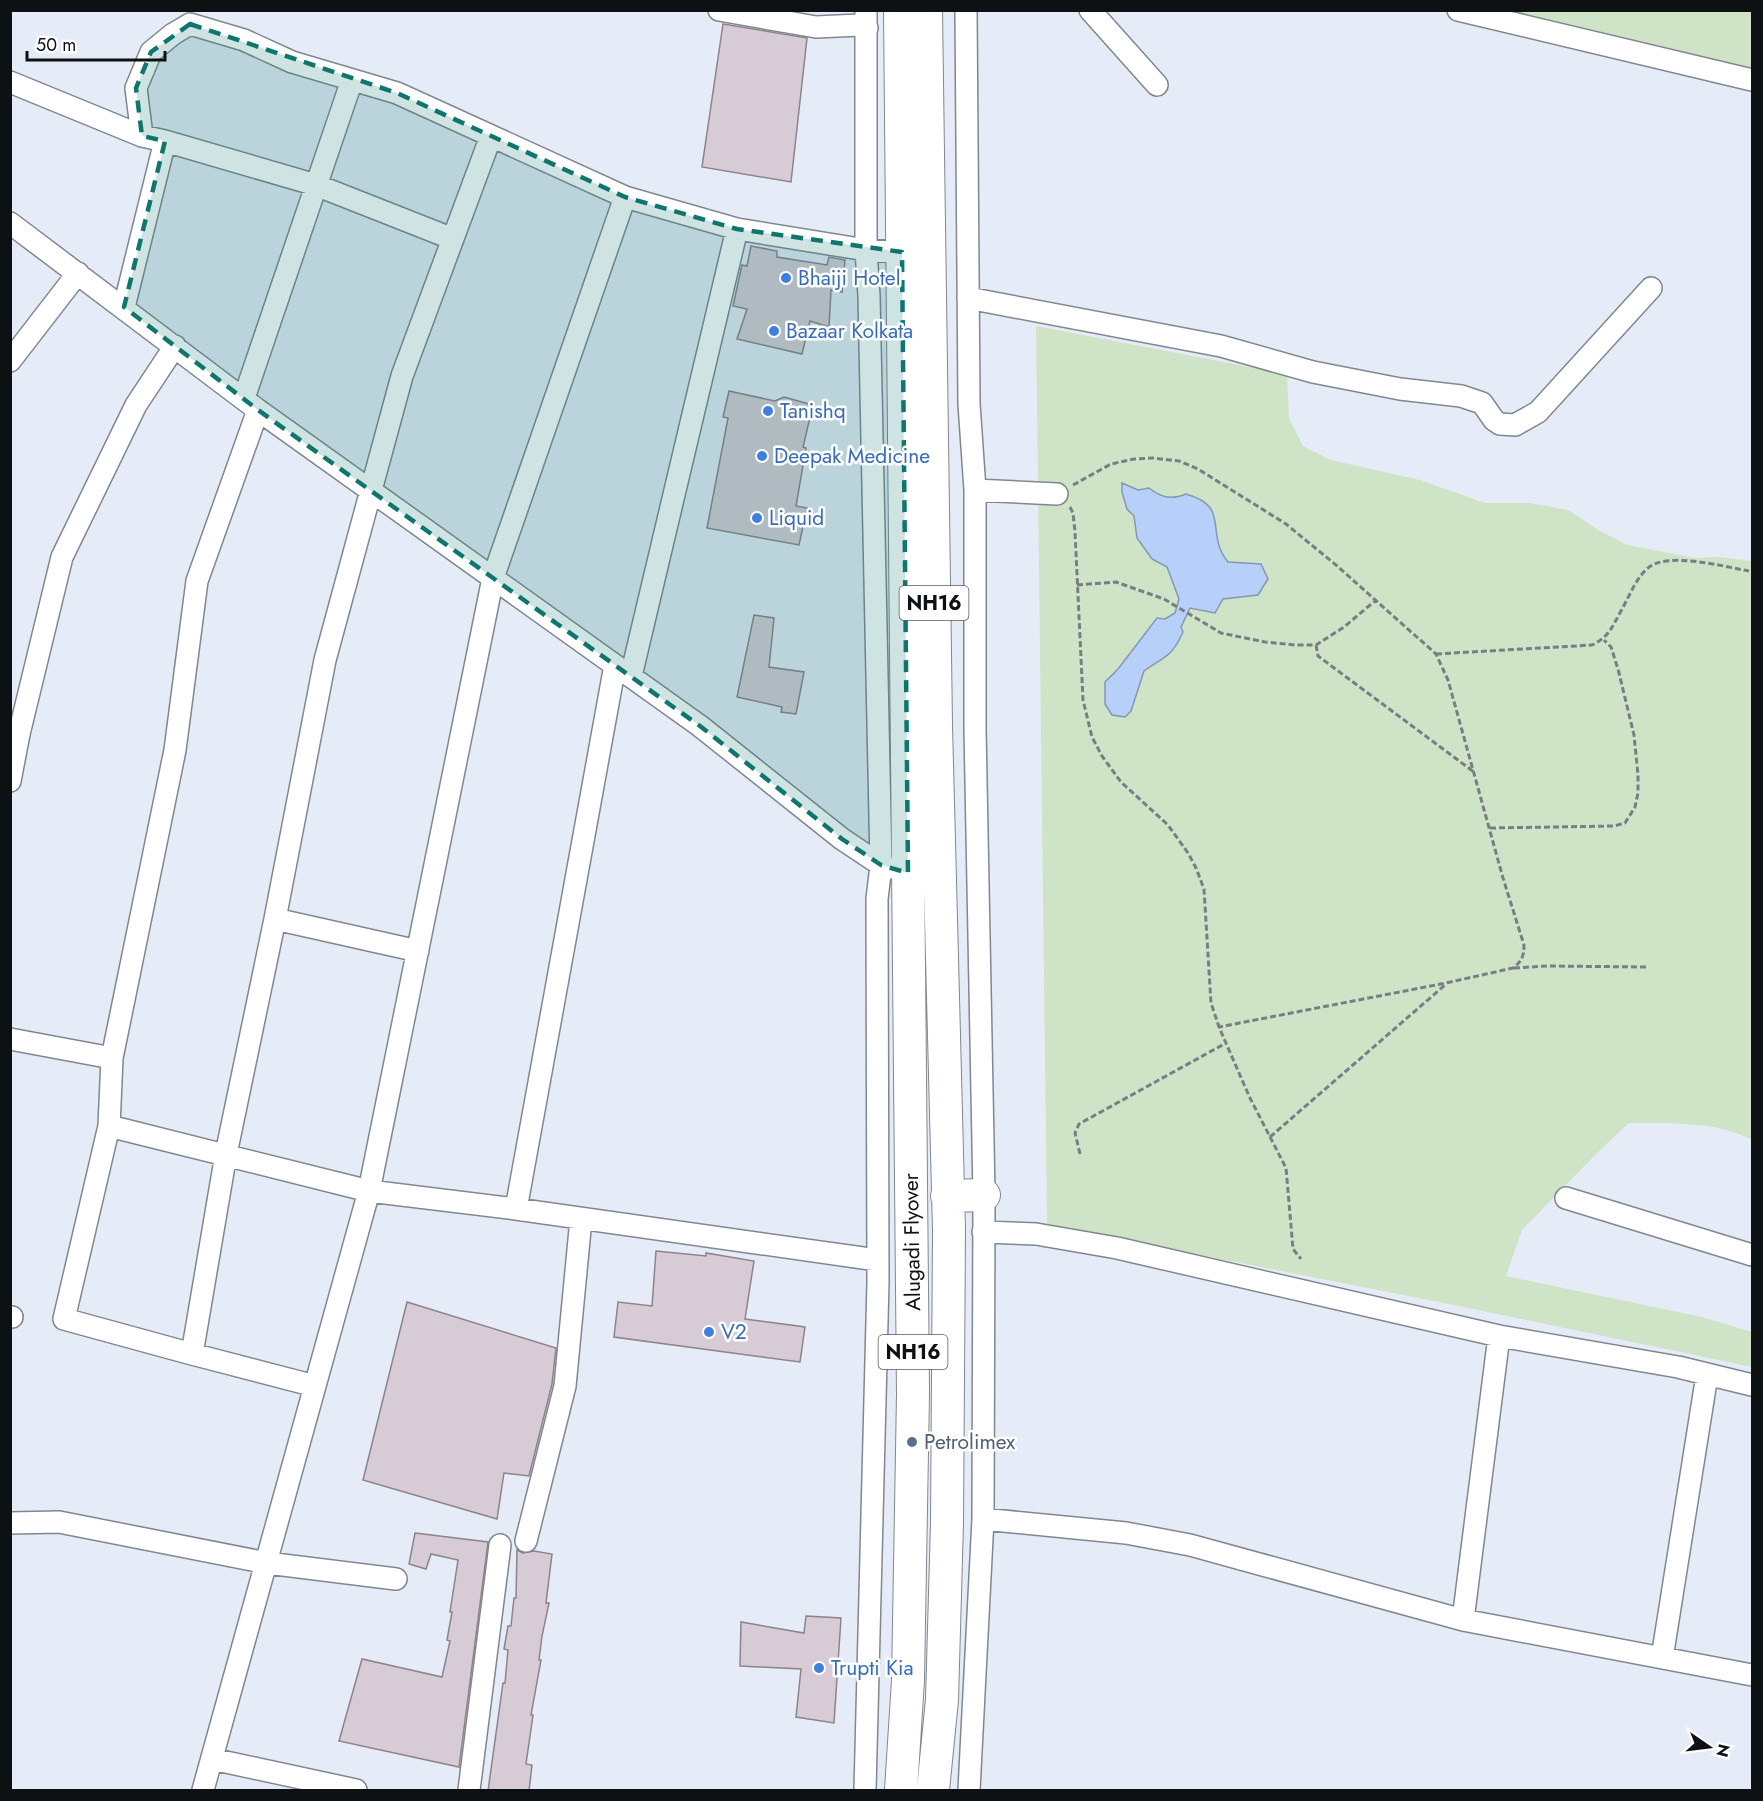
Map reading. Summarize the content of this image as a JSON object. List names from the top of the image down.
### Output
{
  "streets": {
    "highway": ["NH16", "Alugadi Flyover"]
  },
  "crossings": [
    ["NH16", "Alugadi Flyover"]
  ],
  "places": [
    "Bhaiji Hotel",
    "Bazaar Kolkata",
    "Tanishq",
    "Deepak Medicine",
    "Liquid",
    "V2",
    "Petrolimex",
    "Trupti Kia"
  ],
  "scale_bar": "50 m",
  "north": "right"
}
